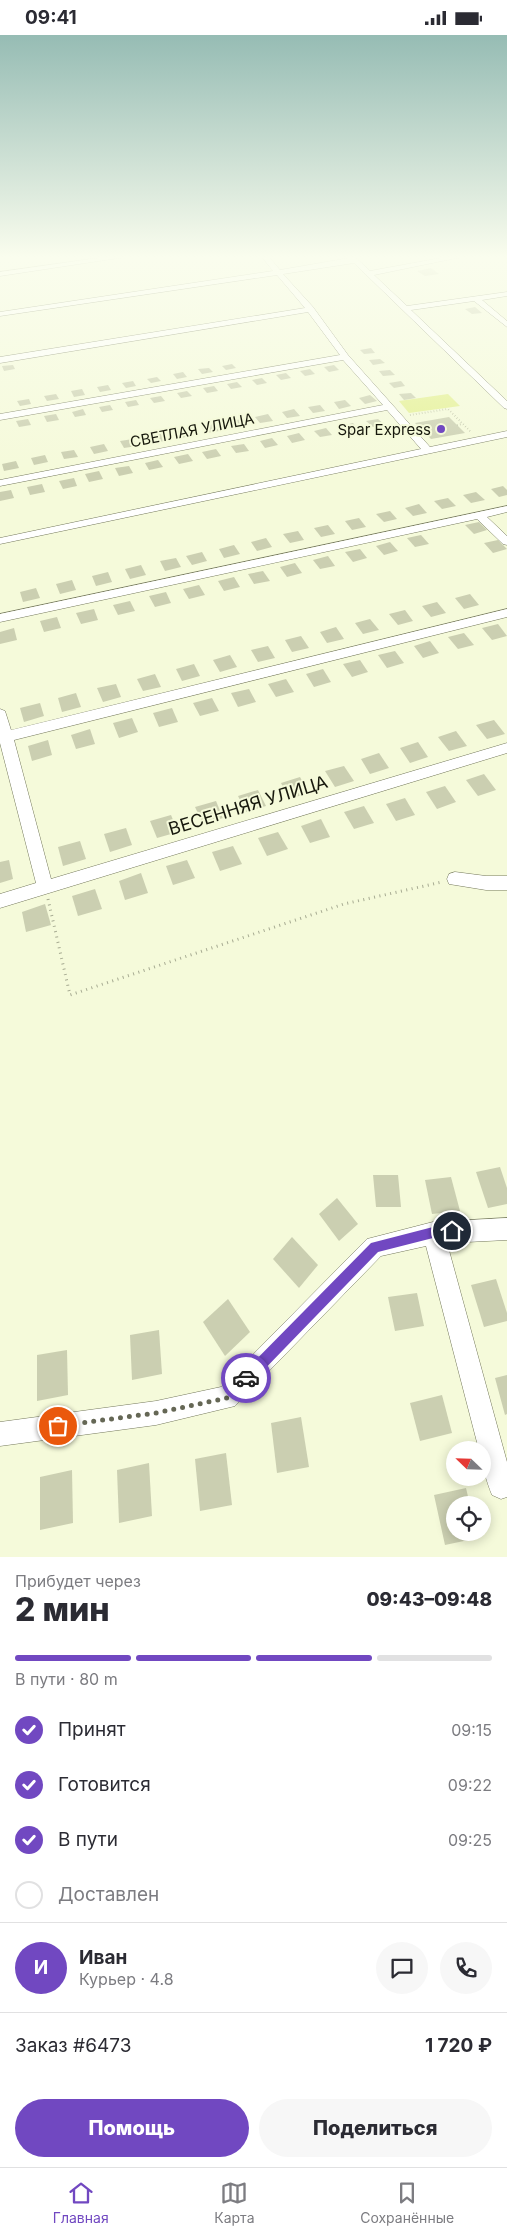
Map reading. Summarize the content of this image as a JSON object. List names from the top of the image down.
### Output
{
  "streets": {
    "street": ["СВЕТЛАЯ УЛИЦА", "ВЕСЕННЯЯ УЛИЦА"]
  },
  "places": ["Spar Express"],
  "north": "top left",
  "page": {
    "status": "09:41",
    "heading": ["2 мин", "Прибудет через", "09:43–09:48"],
    "panel": [
      "Иван",
      "Курьер · 4.8",
      "Заказ #6473",
      "1 720 ₽"
    ],
    "bar": "В пути · 80 m",
    "list": [
      ["Принят", "09:15"],
      ["Готовится", "09:22"],
      ["В пути", "09:25"],
      "Доставлен"
    ],
    "round": "И",
    "buttons": ["Помощь", "Поделиться"],
    "tabs": ["Главная", "Карта", "Сохранённые"]
  }
}
